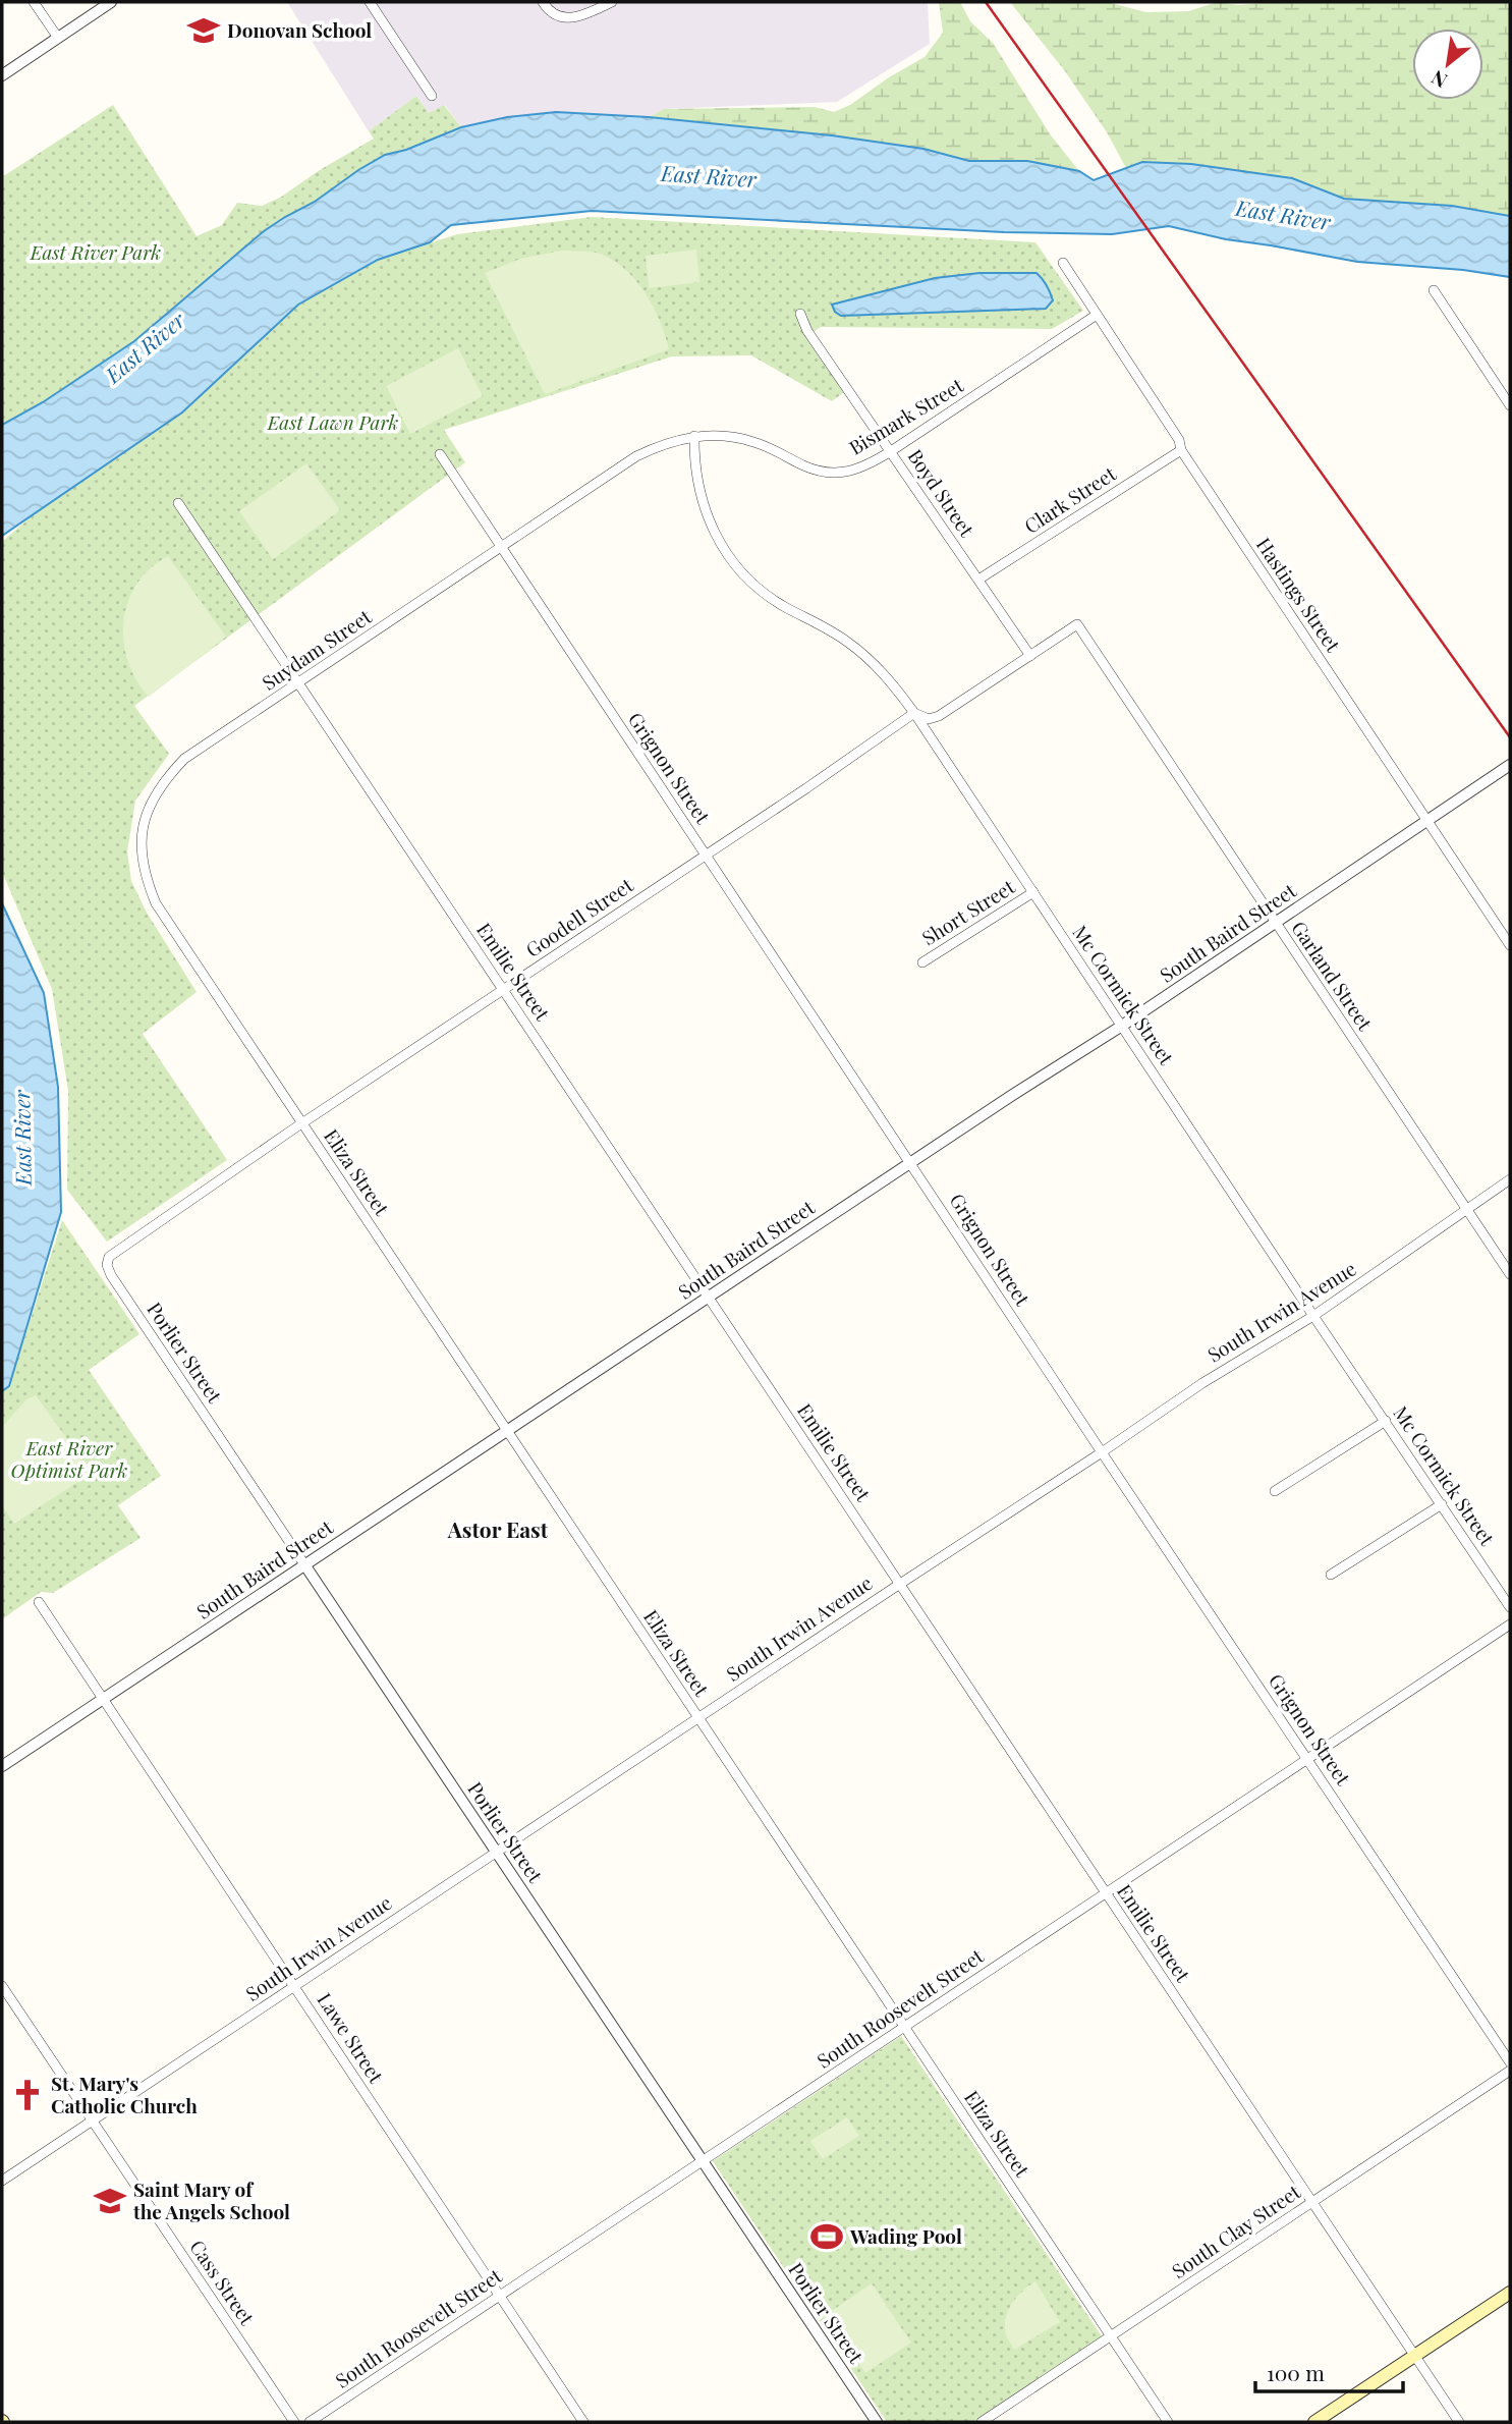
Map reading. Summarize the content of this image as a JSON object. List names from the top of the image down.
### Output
{
  "streets": {
    "street": [
      "Bismark Street",
      "Boyd Street",
      "Clark Street",
      "Hastings Street",
      "Suydam Street",
      "Grignon Street",
      "Short Street",
      "Goodell Street",
      "South Baird Street",
      "Emilie Street",
      "Garland Street",
      "Mc Cormick Street",
      "Eliza Street",
      "South Irwin Avenue",
      "Porlier Street",
      "South Roosevelt Street",
      "Lawe Street",
      "South Clay Street",
      "Cass Street"
    ]
  },
  "crossings": [
    ["Bismark Street", "Boyd Street"],
    ["Bismark Street", "Hastings Street"],
    ["Bismark Street", "Suydam Street"],
    ["Bismark Street", "Mc Cormick Street"],
    ["Boyd Street", "Clark Street"],
    ["Boyd Street", "Garland Street"],
    ["Clark Street", "Hastings Street"],
    ["Hastings Street", "South Baird Street"],
    ["Suydam Street", "Grignon Street"],
    ["Suydam Street", "Emilie Street"],
    ["Suydam Street", "Eliza Street"],
    ["Grignon Street", "Goodell Street"],
    ["Grignon Street", "South Baird Street"],
    ["Grignon Street", "South Irwin Avenue"],
    ["Grignon Street", "South Roosevelt Street"],
    ["Short Street", "Mc Cormick Street"],
    ["Goodell Street", "Emilie Street"],
    ["Goodell Street", "Mc Cormick Street"],
    ["Goodell Street", "Eliza Street"],
    ["Goodell Street", "Porlier Street"],
    ["South Baird Street", "Emilie Street"],
    ["South Baird Street", "Garland Street"],
    ["South Baird Street", "Mc Cormick Street"],
    ["South Baird Street", "Eliza Street"],
    ["South Baird Street", "Porlier Street"],
    ["South Baird Street", "Lawe Street"],
    ["Emilie Street", "South Irwin Avenue"],
    ["Emilie Street", "South Roosevelt Street"],
    ["Emilie Street", "South Clay Street"],
    ["Garland Street", "South Irwin Avenue"],
    ["Mc Cormick Street", "South Irwin Avenue"],
    ["Eliza Street", "South Irwin Avenue"],
    ["Eliza Street", "South Roosevelt Street"],
    ["Eliza Street", "South Clay Street"],
    ["South Irwin Avenue", "Porlier Street"],
    ["South Irwin Avenue", "Lawe Street"],
    ["South Irwin Avenue", "Cass Street"],
    ["Porlier Street", "South Roosevelt Street"],
    ["South Roosevelt Street", "Lawe Street"]
  ],
  "districts": ["Astor East"],
  "water": ["East River"],
  "parks": ["East River Park", "East Lawn Park", "East River Optimist Park"],
  "places": {
    "school or university": ["Donovan School", "Saint Mary of the Angels School"],
    "church": ["St. Mary's Catholic Church"],
    "sports": ["Wading Pool"]
  },
  "scale_bar": "100 m",
  "north": "bottom left"
}
